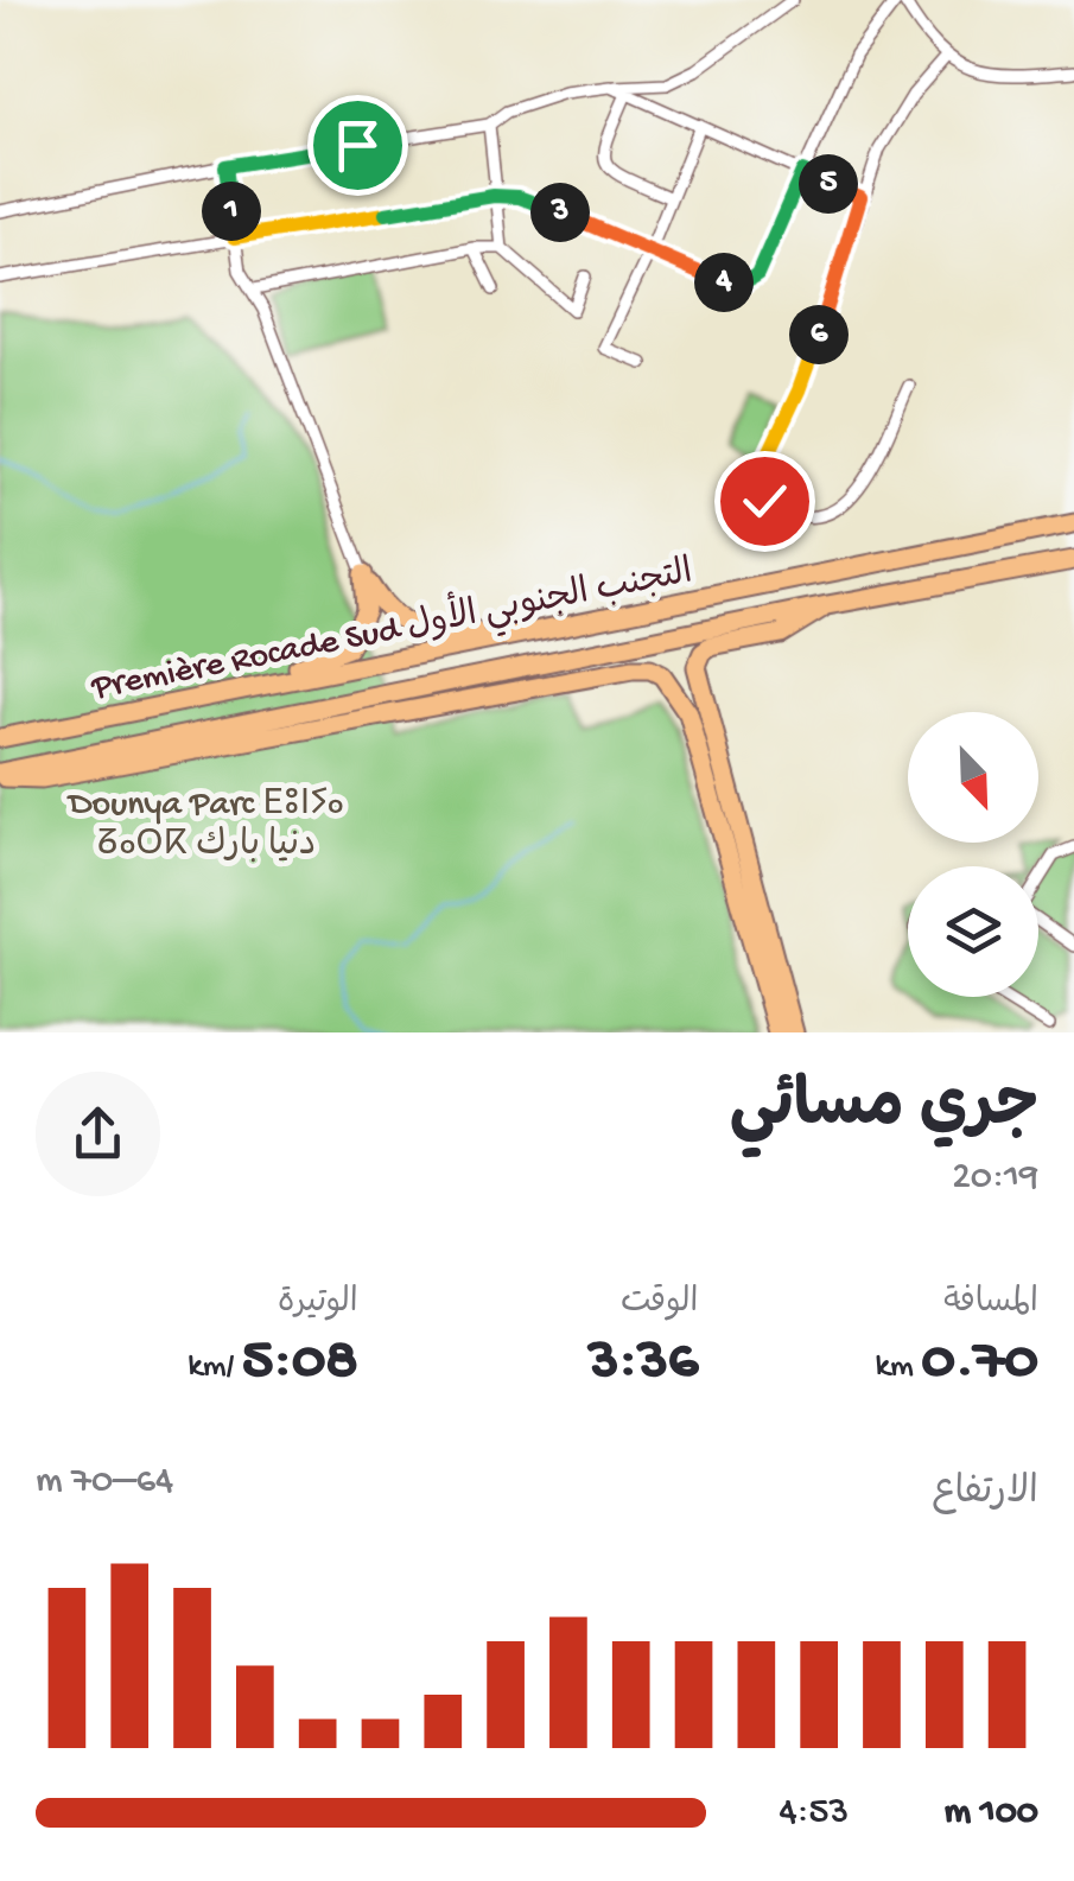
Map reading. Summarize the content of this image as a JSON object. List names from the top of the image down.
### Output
{
  "streets": {
    "highway": ["Première Rocade Sud التجنب الجنوبي الأول"]
  },
  "parks": ["Dounya Parc ⴹⵓⵏⵢⴰ ⵒⴰⵔⴽ دنيا بارك"],
  "north": "bottom right",
  "page": {
    "pins": [
      "5",
      "1",
      "3",
      "4",
      "6"
    ],
    "heading": ["جري مسائي", "20:19"],
    "stats": [
      ["المسافة", "0.70 km"],
      ["الوقت", "3:36"],
      ["الوتيرة", "5:08 /km"]
    ],
    "chart": ["الارتفاع", "64–70 m"],
    "list": [
      {
        "name": "100 m",
        "note": "4:53"
      }
    ]
  }
}
